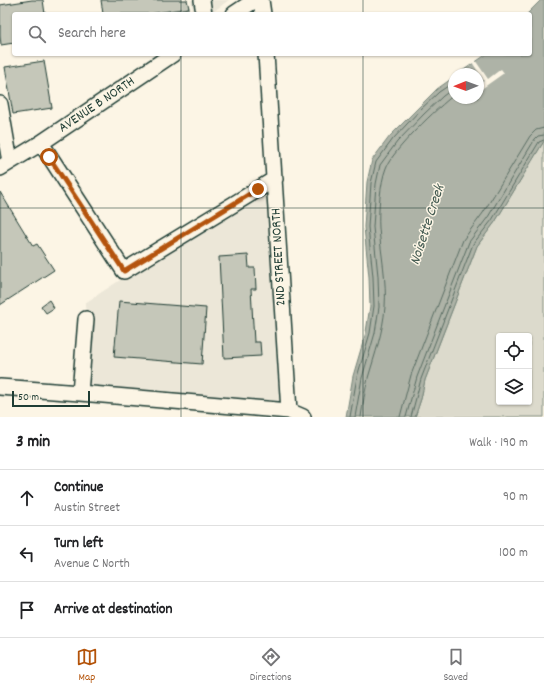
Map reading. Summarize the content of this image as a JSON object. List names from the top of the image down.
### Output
{
  "streets": {
    "street": ["AVENUE B NORTH", "2ND STREET NORTH"]
  },
  "water": ["Noisette Creek"],
  "scale_bar": "50 m",
  "north": "left",
  "page": {
    "search": "Search here",
    "scale": "50 m",
    "heading": ["3 min", "Walk · 190 m"],
    "list": [
      ["Continue", "Austin Street", "90 m"],
      ["Turn left", "Avenue C North", "100 m"],
      "Arrive at destination"
    ],
    "nav": ["Map", "Directions", "Saved"]
  }
}
